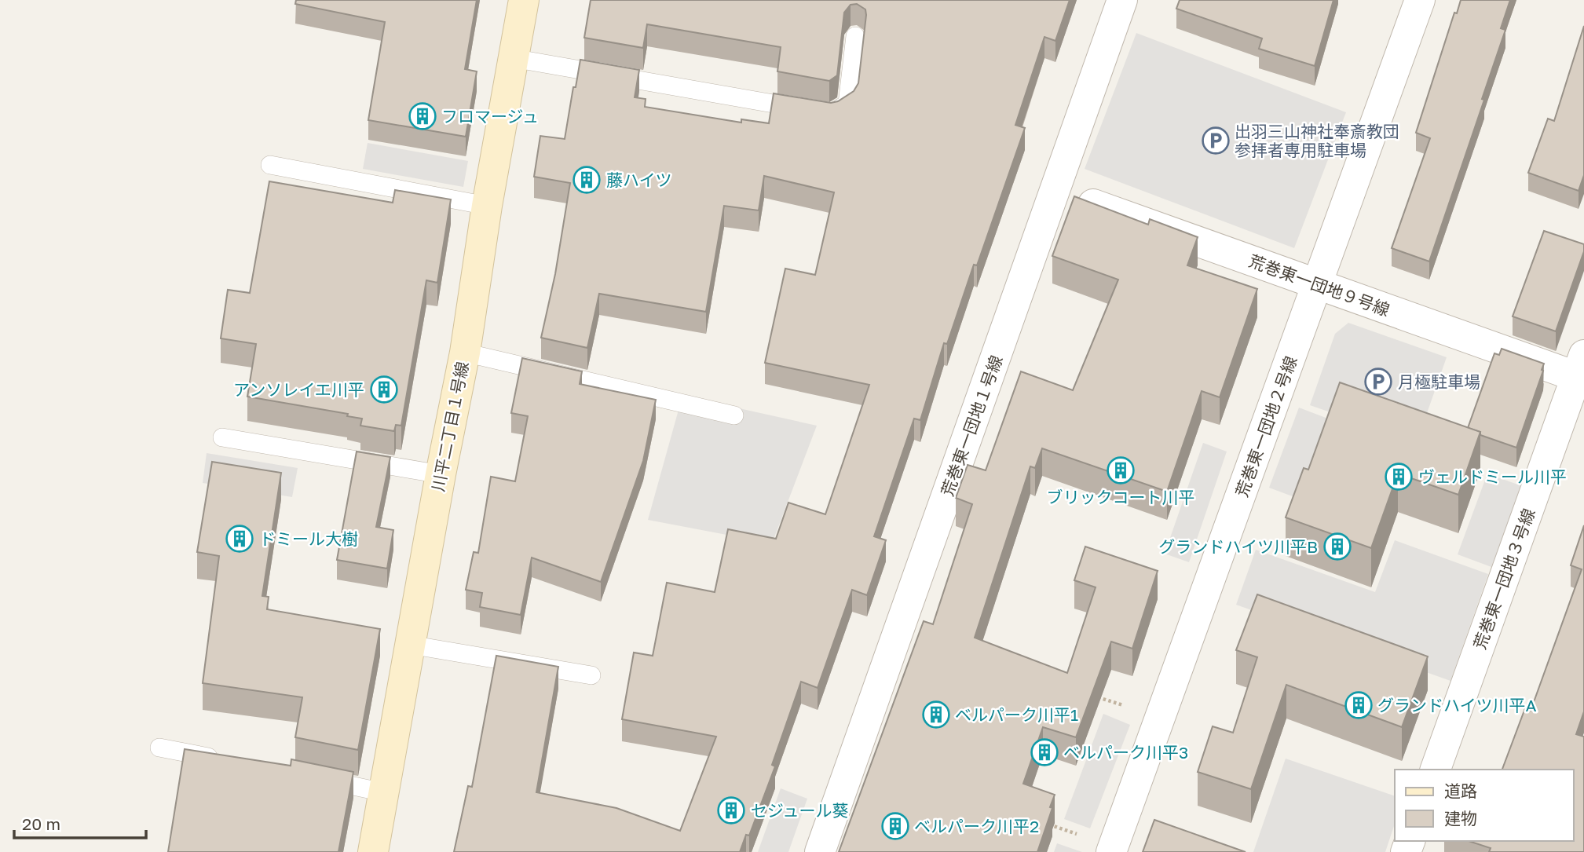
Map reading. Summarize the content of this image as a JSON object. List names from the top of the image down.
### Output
{
  "streets": {
    "street": [
      "荒巻東一団地９号線",
      "荒巻東一団地１号線",
      "川平二丁目１号線",
      "荒巻東一団地２号線",
      "荒巻東一団地３号線"
    ]
  },
  "crossings": [
    ["荒巻東一団地９号線", "荒巻東一団地１号線"],
    ["荒巻東一団地９号線", "荒巻東一団地２号線"],
    ["荒巻東一団地９号線", "荒巻東一団地３号線"]
  ],
  "places": {
    "building": [
      "フロマージュ",
      "藤ハイツ",
      "アンソレイエ川平",
      "ブリックコート川平",
      "ヴェルドミール川平",
      "ドミール大樹",
      "グランドハイツ川平B",
      "グランドハイツ川平A",
      "ベルパーク川平1",
      "ベルパーク川平3",
      "セジュール葵",
      "ベルパーク川平2"
    ],
    "parking": ["出羽三山神社奉斎教団 参拝者専用駐車場", "月極駐車場"]
  },
  "legend": ["道路", "建物"],
  "scale_bar": "20 m"
}
